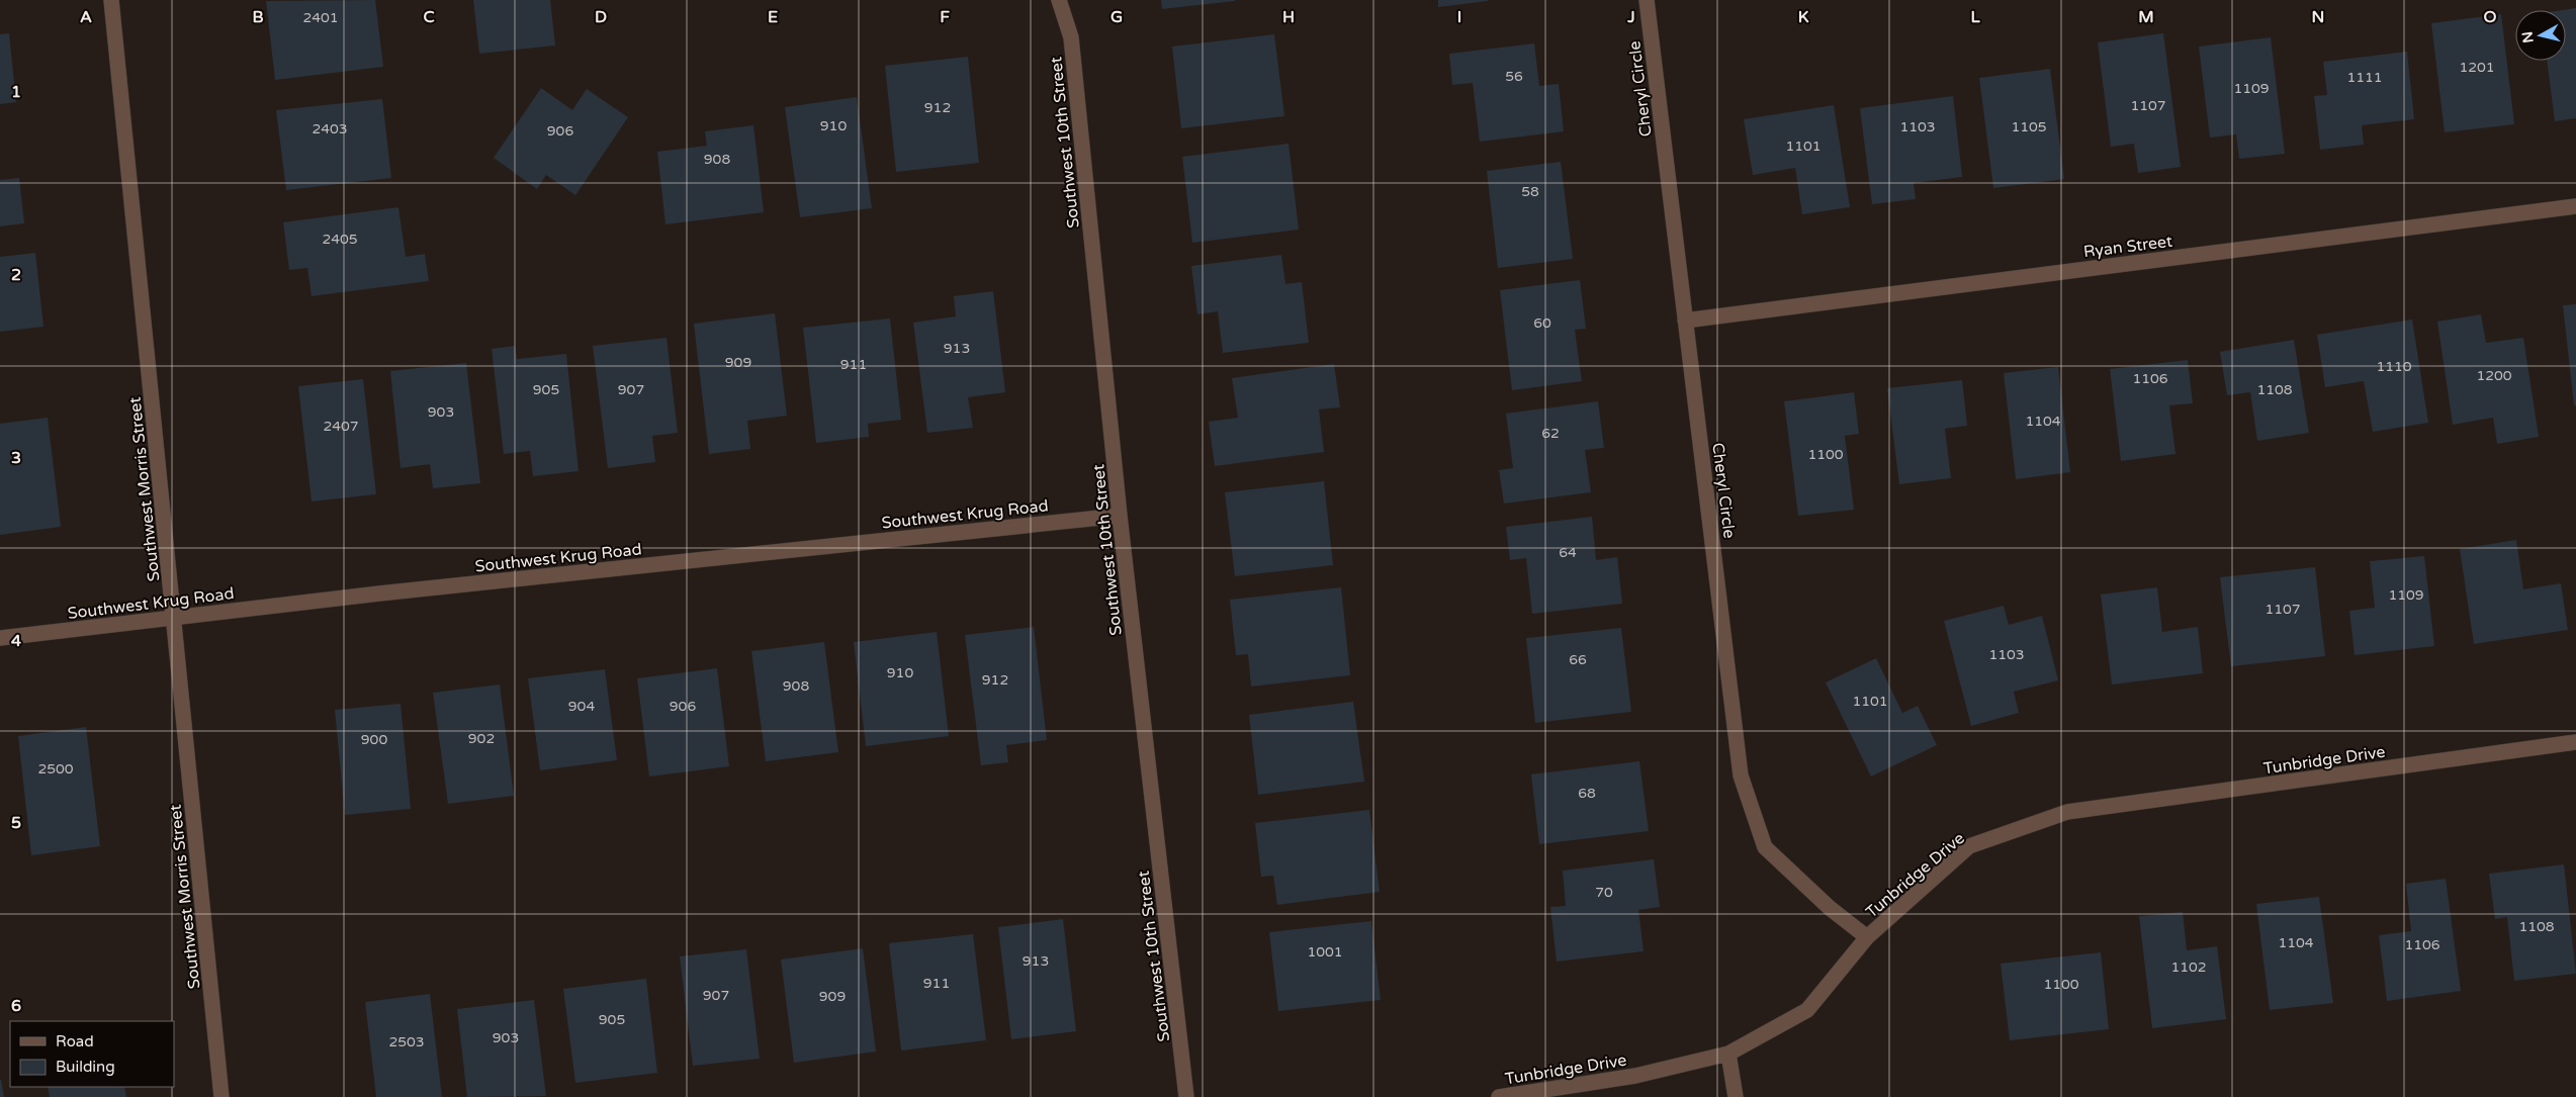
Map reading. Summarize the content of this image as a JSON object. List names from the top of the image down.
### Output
{
  "streets": {
    "street": [
      "Cheryl Circle",
      "Southwest 10th Street",
      "Ryan Street",
      "Southwest Morris Street",
      "Southwest Krug Road",
      "Tunbridge Drive"
    ]
  },
  "crossings": [
    ["Cheryl Circle", "Ryan Street"],
    ["Cheryl Circle", "Tunbridge Drive"],
    ["Southwest 10th Street", "Southwest Krug Road"],
    ["Southwest Morris Street", "Southwest Krug Road"]
  ],
  "house_numbers": [
    "2401",
    "1201",
    "56",
    "1111",
    "1109",
    "1107",
    "912",
    "910",
    "1103",
    "1105",
    "2403",
    "906",
    "1101",
    "908",
    "58",
    "2405",
    "60",
    "913",
    "909",
    "911",
    "1110",
    "1200",
    "1106",
    "905",
    "907",
    "1108",
    "903",
    "1104",
    "2407",
    "62",
    "1100",
    "64",
    "1109",
    "1107",
    "1103",
    "66",
    "910",
    "912",
    "908",
    "1101",
    "904",
    "906",
    "902",
    "900",
    "2500",
    "68",
    "70",
    "1108",
    "1104",
    "1106",
    "1001",
    "913",
    "1102",
    "911",
    "1100",
    "907",
    "909",
    "905",
    "903",
    "2503"
  ],
  "legend": ["Road", "Building"],
  "north": "left",
  "grid": {
    "columns": [
      "A",
      "B",
      "C",
      "D",
      "E",
      "F",
      "G",
      "H",
      "I",
      "J",
      "K",
      "L",
      "M",
      "N",
      "O"
    ],
    "rows": [
      "1",
      "2",
      "3",
      "4",
      "5",
      "6"
    ]
  }
}
